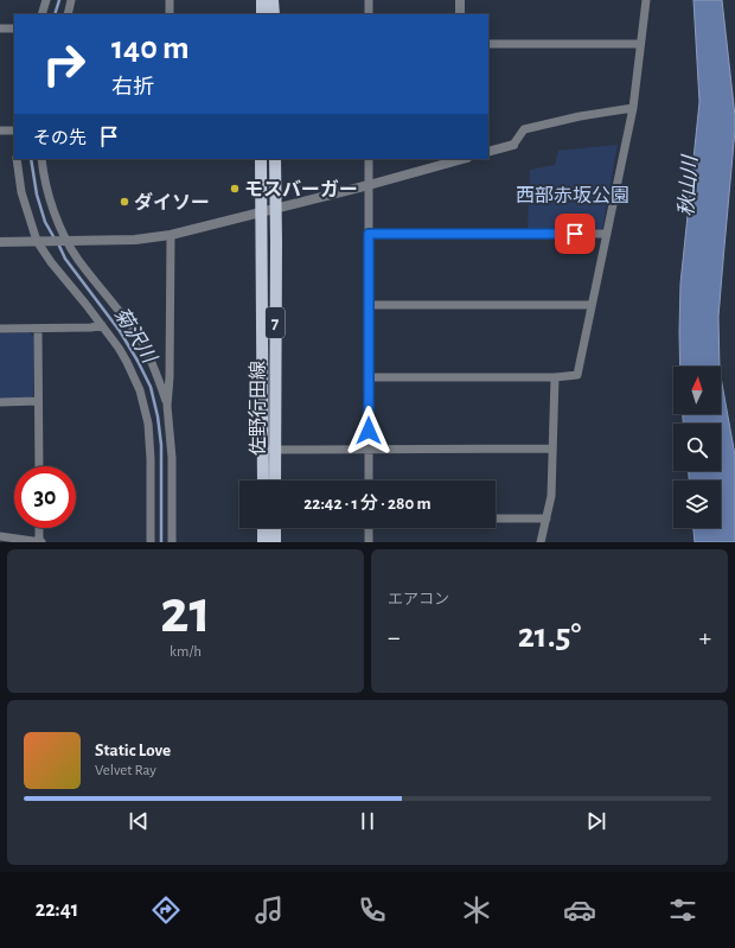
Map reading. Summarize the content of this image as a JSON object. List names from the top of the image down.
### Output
{
  "streets": {
    "main road": ["7", "佐野行田線"]
  },
  "water": ["秋山川", "菊沢川"],
  "parks": ["西部赤坂公園"],
  "places": ["モスバーガー", "ダイソー"],
  "north": "top",
  "page": {
    "turn": ["140 m", "右折"],
    "then": "その先",
    "limit": "30",
    "trip": "22:42 · 1 分 · 280 m",
    "tile": [
      ["21", "km/h"],
      "エアコン"
    ],
    "heat": ["−", "21.5°", "+"],
    "song": ["Static Love", "Velvet Ray"],
    "tabs": "22:41"
  }
}
